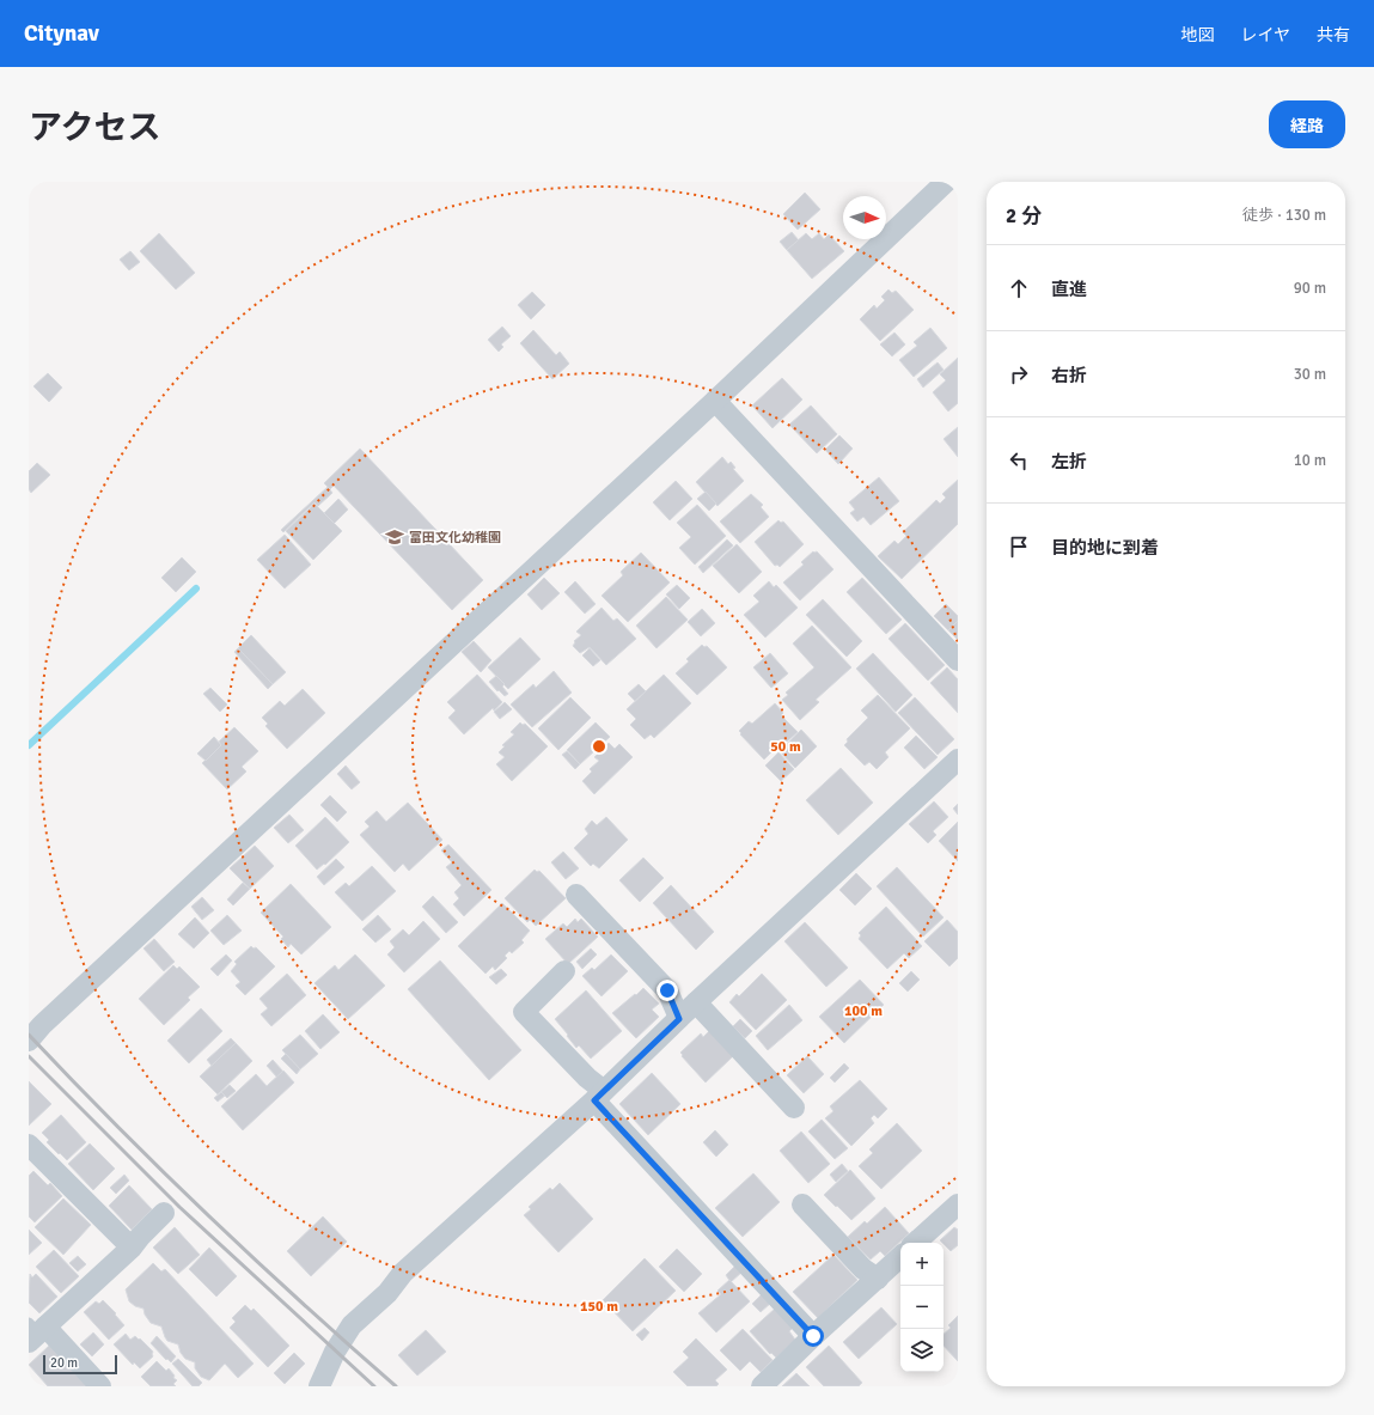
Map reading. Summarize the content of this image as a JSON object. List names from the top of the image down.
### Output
{
  "places": {
    "school or university": ["富田文化幼稚園"]
  },
  "scale_bar": "20 m",
  "north": "right",
  "page": {
    "header": "Citynav",
    "nav": ["地図", "レイヤ", "共有"],
    "title": "アクセス",
    "buttons": "経路",
    "heading": ["2 分", "徒歩 · 130 m"],
    "list": [
      ["直進", "90 m"],
      ["右折", "30 m"],
      ["左折", "10 m"],
      "目的地に到着"
    ],
    "map_buttons": ["+", "−"],
    "scale": "20 m"
  },
  "rings": ["50 m", "100 m", "150 m"]
}
